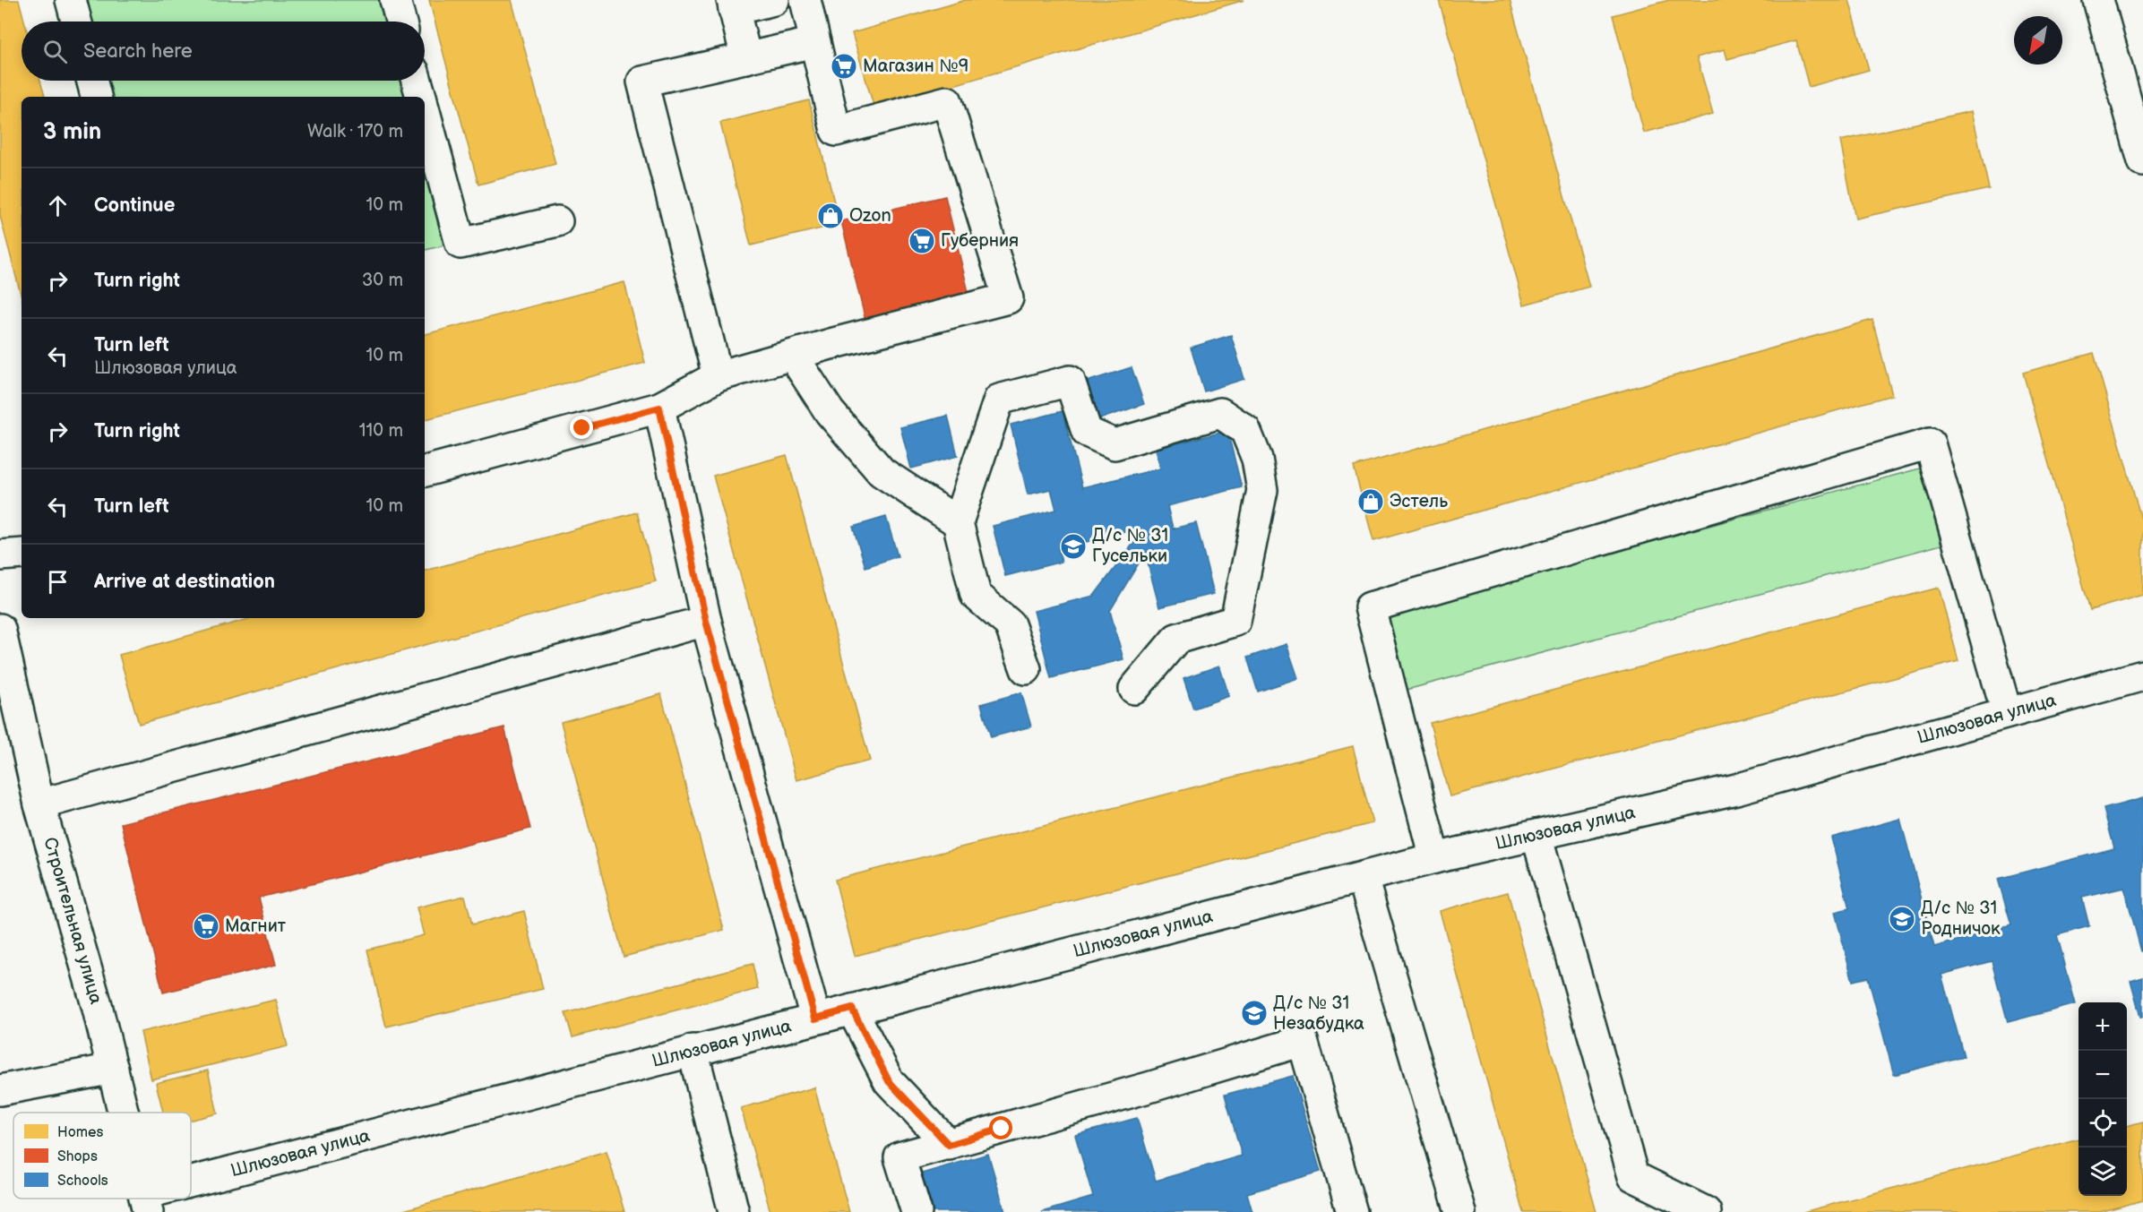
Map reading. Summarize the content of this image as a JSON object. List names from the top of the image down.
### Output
{
  "streets": {
    "street": ["Шлюзовая улица", "Строительная улица"]
  },
  "places": {
    "supermarket": ["Магазин №9", "Губерния", "Магнит"],
    "shop": ["Ozon", "Эстель"],
    "school or university": ["Д/с № 31 Гусельки", "Д/с № 31 Родничок", "Д/с № 31 Незабудка"]
  },
  "legend": ["Homes", "Shops", "Schools"],
  "north": "bottom left",
  "page": {
    "search": "Search here",
    "heading": ["3 min", "Walk · 170 m"],
    "list": [
      ["Continue", "10 m"],
      ["Turn right", "30 m"],
      ["Turn left", "Шлюзовая улица", "10 m"],
      ["Turn right", "110 m"],
      ["Turn left", "10 m"],
      "Arrive at destination"
    ],
    "map_buttons": ["+", "−"]
  }
}
